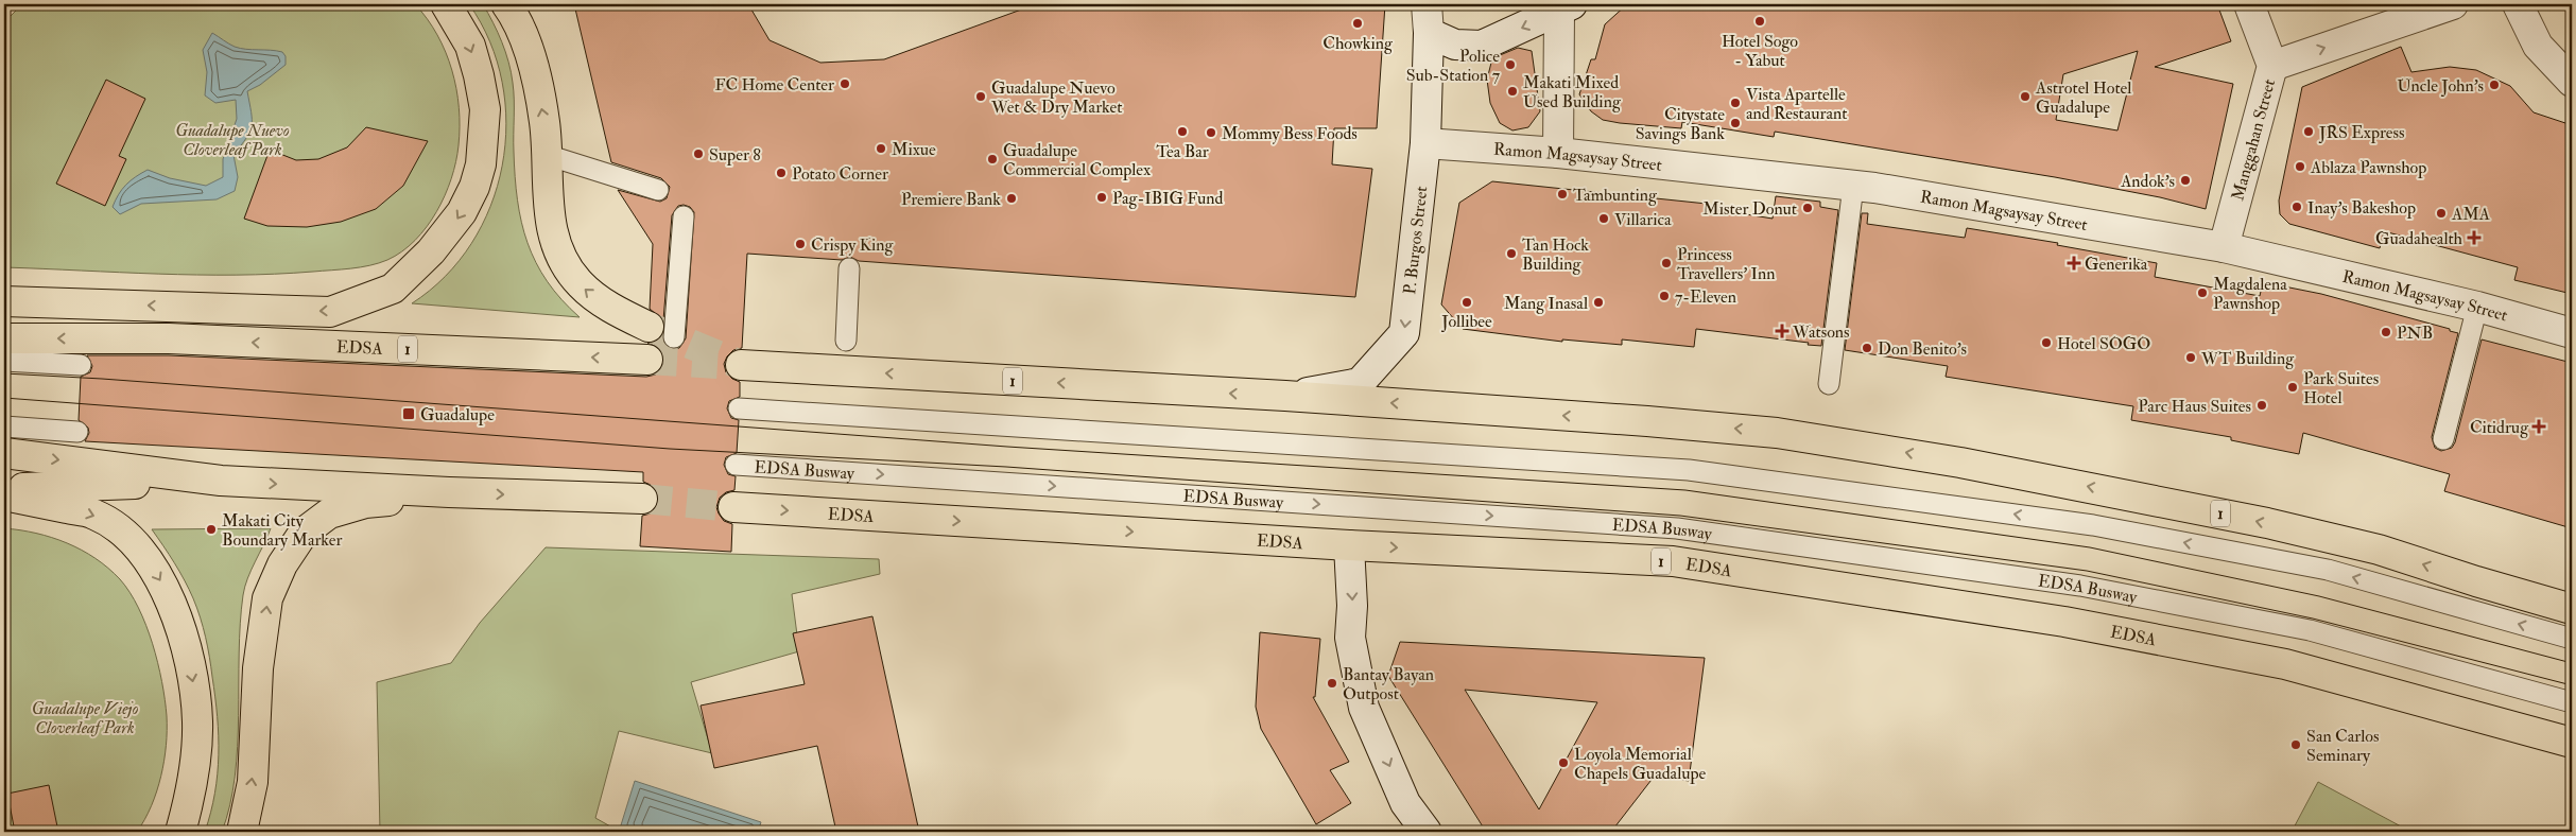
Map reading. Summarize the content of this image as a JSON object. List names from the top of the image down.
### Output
{
  "streets": {
    "highway": ["EDSA", "1"],
    "street": ["Manggahan Street", "Ramon Magsaysay Street", "P. Burgos Street"],
    "lane": ["EDSA Busway"]
  },
  "crossings": [
    ["Manggahan Street", "Ramon Magsaysay Street"],
    ["Ramon Magsaysay Street", "P. Burgos Street"],
    ["P. Burgos Street", "1"]
  ],
  "one_way": ["P. Burgos Street"],
  "parks": ["Guadalupe Nuevo Cloverleaf Park", "Guadalupe Viejo Cloverleaf Park"],
  "places": {
    "other": [
      "Hotel Sogo - Yabut",
      "Chowking",
      "Police Sub-Station 7",
      "FC Home Center",
      "Uncle John's",
      "Makati Mixed Used Building",
      "Guadalupe Nuevo Wet & Dry Market",
      "Astrotel Hotel Guadalupe",
      "Vista Apartelle and Restaurant",
      "Citystate Savings Bank",
      "Tea Bar",
      "JRS Express",
      "Mommy Bess Foods",
      "Mixue",
      "Super 8",
      "Guadalupe Commercial Complex",
      "Ablaza Pawnshop",
      "Potato Corner",
      "Andok's",
      "Tambunting",
      "Pag-IBIG Fund",
      "Premiere Bank",
      "Inay's Bakeshop",
      "Mister Donut",
      "AMA",
      "Villarica",
      "Crispy King",
      "Tan Hock Building",
      "Princess Travellers' Inn",
      "Magdalena Pawnshop",
      "7-Eleven",
      "Jollibee",
      "Mang Inasal",
      "PNB",
      "Hotel SOGO",
      "Don Benito's",
      "WT Building",
      "Park Suites Hotel",
      "Parc Haus Suites",
      "Makati City Boundary Marker",
      "Bantay Bayan Outpost",
      "San Carlos Seminary",
      "Loyola Memorial Chapels Guadalupe"
    ],
    "health": [
      "Guadahealth",
      "Generika",
      "Watsons",
      "Citidrug"
    ],
    "transit": ["Guadalupe"]
  }
}
